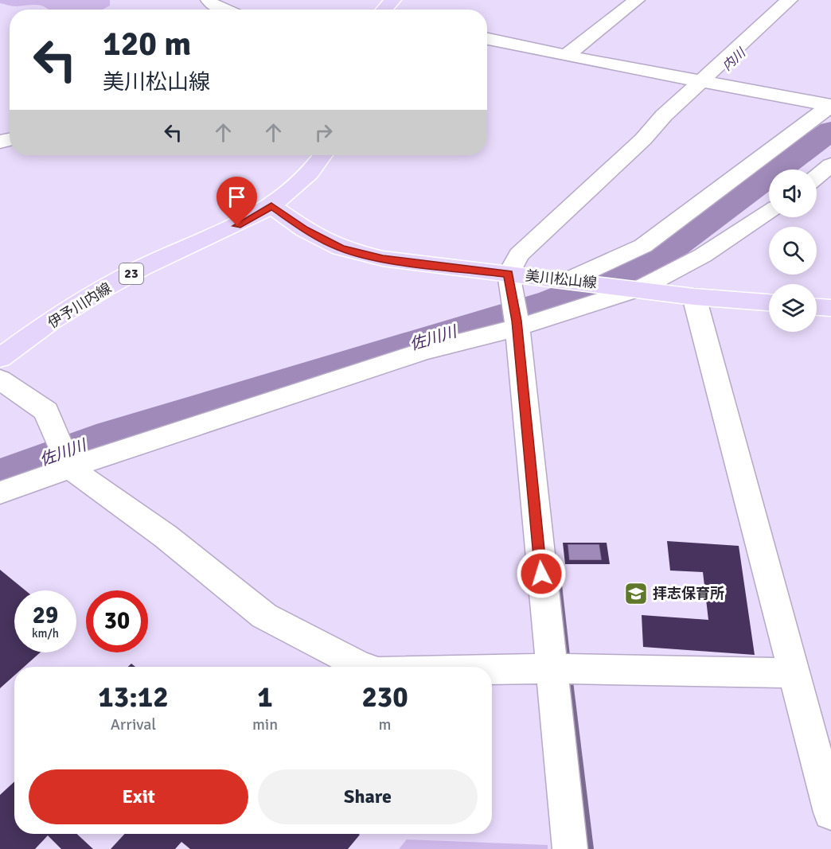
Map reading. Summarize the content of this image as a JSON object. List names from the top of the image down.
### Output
{
  "streets": {
    "main road": ["23", "美川松山線", "伊予川内線"]
  },
  "crossings": [
    ["美川松山線", "伊予川内線"]
  ],
  "water": ["内川", "佐川川"],
  "places": {
    "school or university": ["拝志保育所"]
  },
  "page": {
    "turn": ["120 m", "美川松山線"],
    "speed": "29 km/h",
    "limit": "30",
    "eta": [
      "13:12",
      "Arrival",
      "1",
      "min",
      "230",
      "m"
    ],
    "buttons": ["Exit", "Share"]
  }
}
